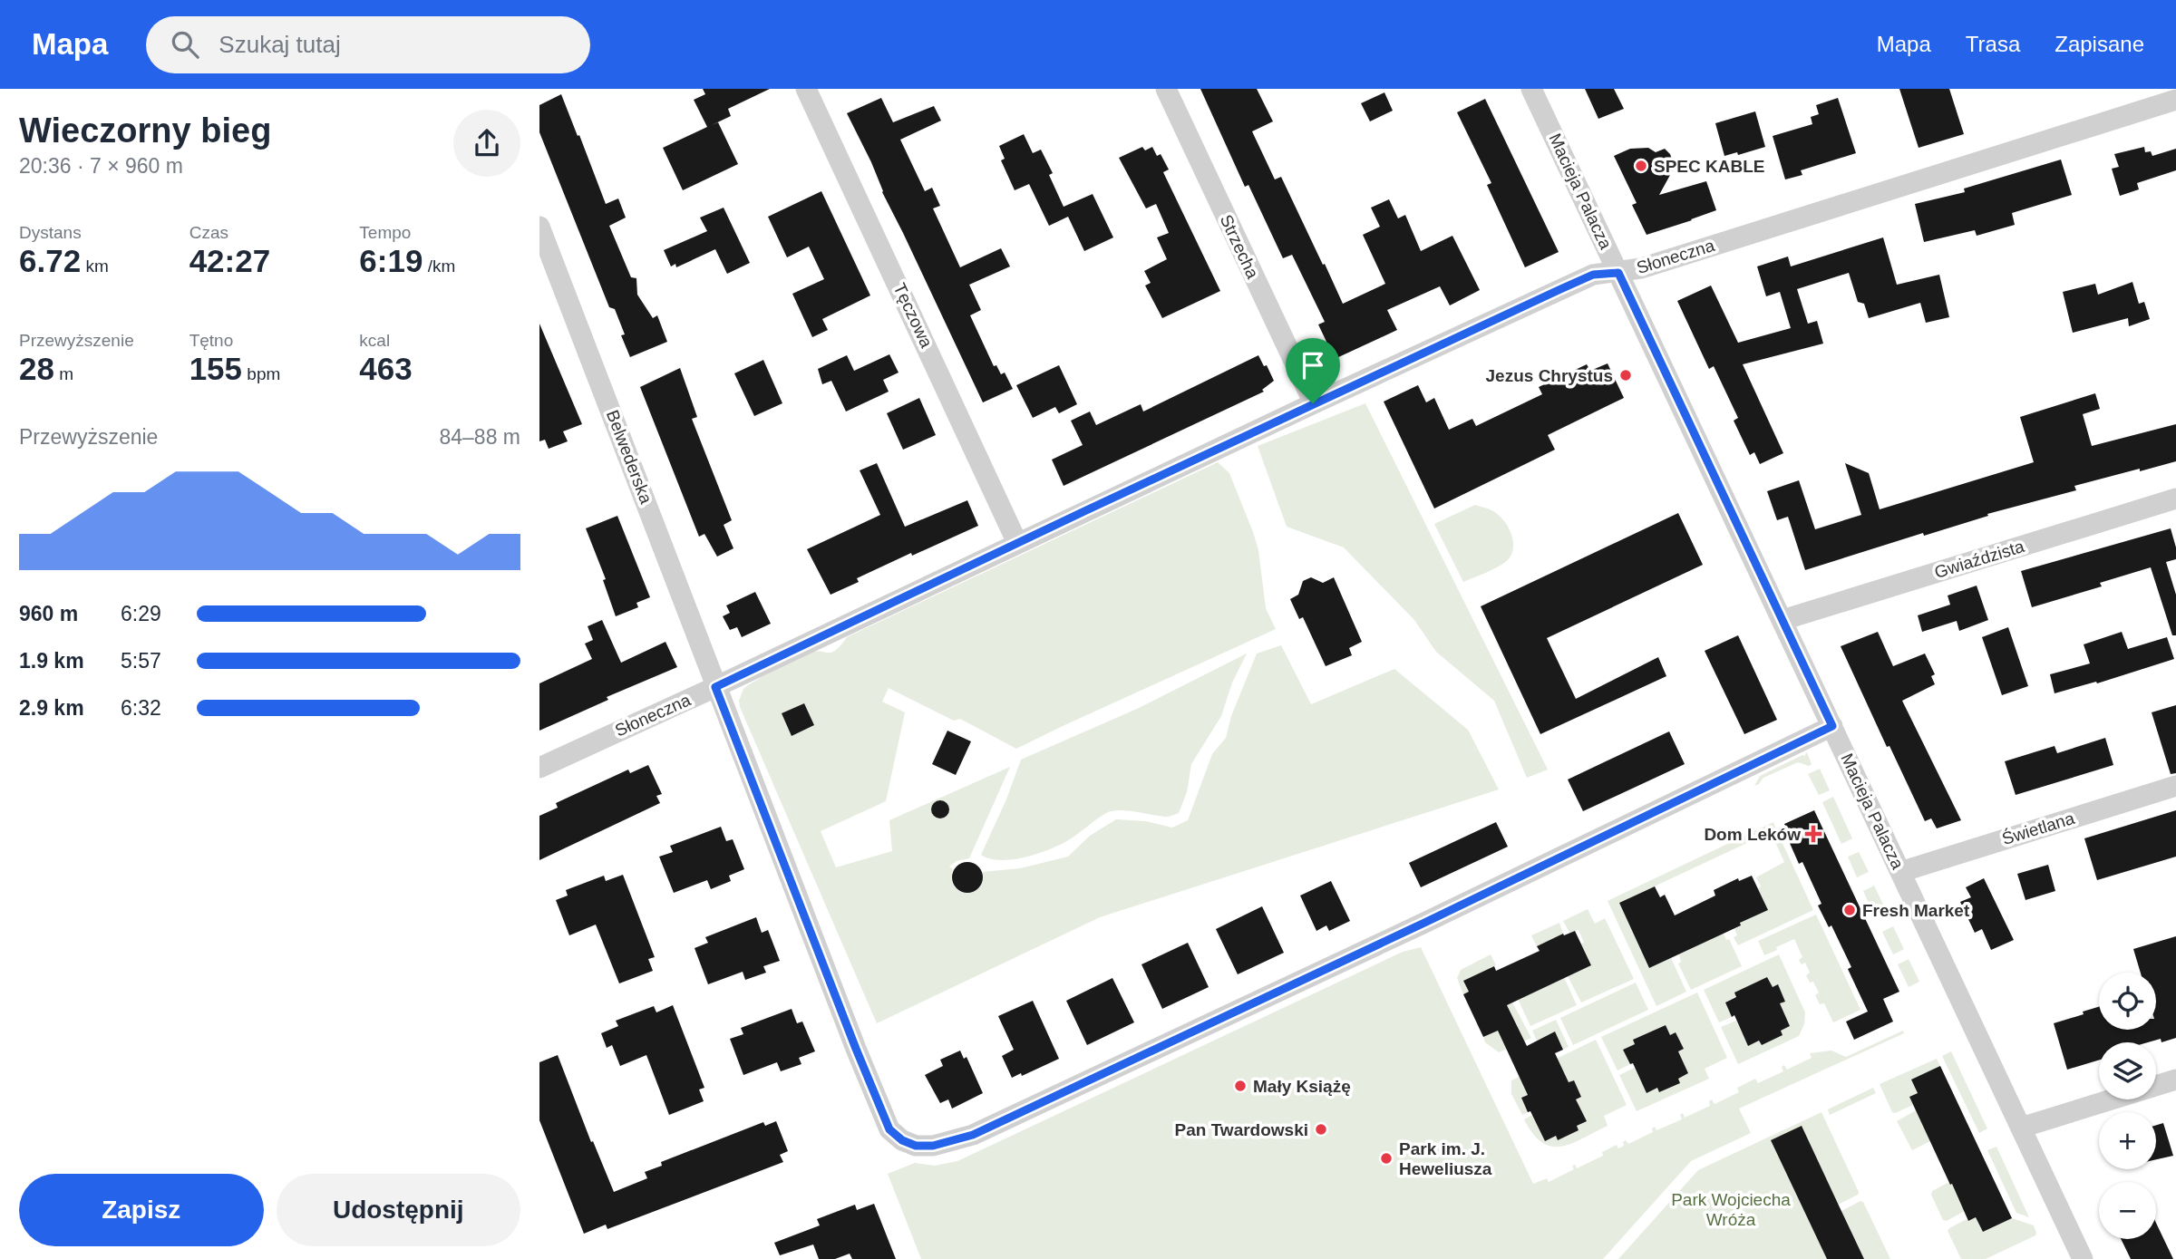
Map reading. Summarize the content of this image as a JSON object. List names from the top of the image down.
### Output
{
  "streets": {
    "street": [
      "Macieja Palacza",
      "Strzecha",
      "Słoneczna",
      "Tęczowa",
      "Belwederska",
      "Gwiaździsta",
      "Świetlana"
    ]
  },
  "crossings": [
    ["Macieja Palacza", "Słoneczna"],
    ["Macieja Palacza", "Belwederska"],
    ["Macieja Palacza", "Gwiaździsta"],
    ["Macieja Palacza", "Świetlana"],
    ["Strzecha", "Słoneczna"],
    ["Słoneczna", "Tęczowa"],
    ["Słoneczna", "Belwederska"]
  ],
  "parks": ["Park Wojciecha Wróża"],
  "places": {
    "other": [
      "SPEC KABLE",
      "Jezus Chrystus",
      "Fresh Market",
      "Mały Książę",
      "Pan Twardowski",
      "Park im. J. Heweliusza"
    ],
    "health": ["Dom Leków"]
  },
  "page": {
    "header": "Mapa",
    "search": "Szukaj tutaj",
    "nav": ["Mapa", "Trasa", "Zapisane"],
    "heading": ["Wieczorny bieg", "20:36 · 7 × 960 m"],
    "stats": [
      ["Dystans", "6.72 km"],
      ["Czas", "42:27"],
      ["Tempo", "6:19 /km"],
      ["Przewyższenie", "28 m"],
      ["Tętno", "155 bpm"],
      ["kcal", "463"]
    ],
    "chart": ["Przewyższenie", "84–88 m"],
    "list": [
      {
        "name": "960 m",
        "note": "6:29"
      },
      {
        "name": "1.9 km",
        "note": "5:57"
      },
      {
        "name": "2.9 km",
        "note": "6:32"
      }
    ],
    "map_buttons": ["+", "−"],
    "buttons": ["Zapisz", "Udostępnij"]
  }
}
